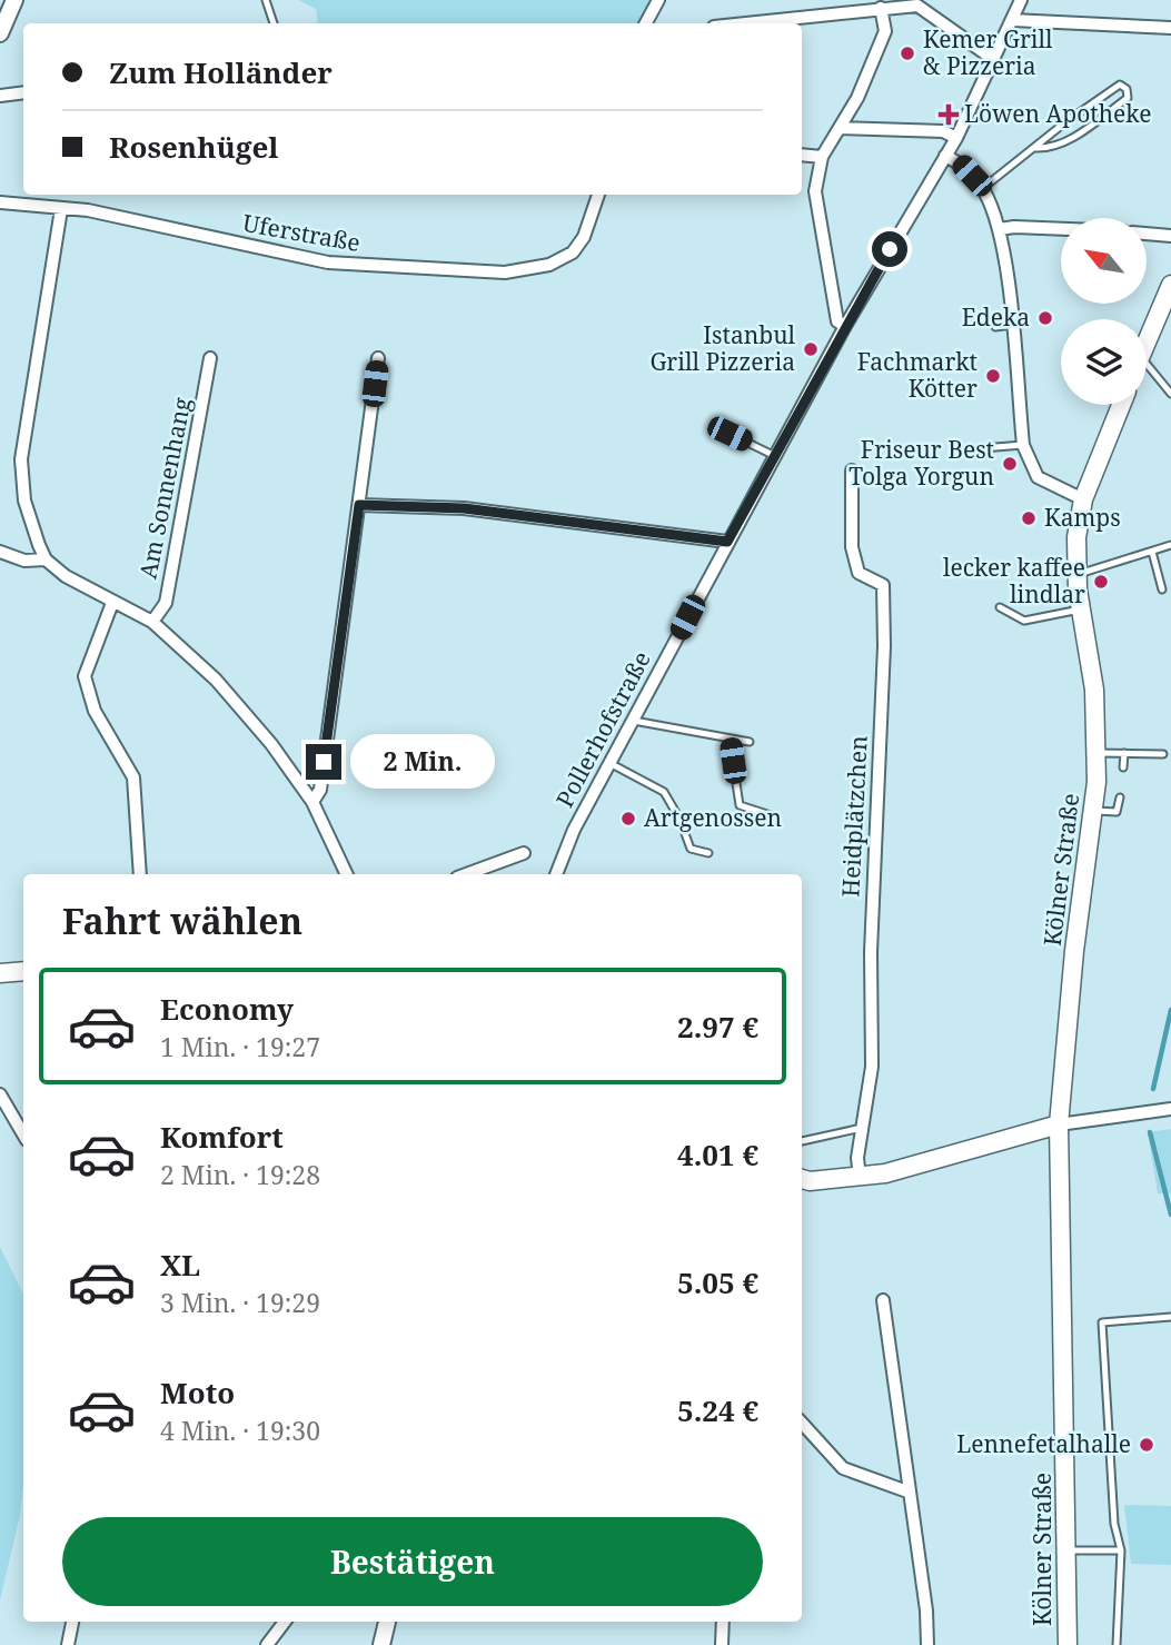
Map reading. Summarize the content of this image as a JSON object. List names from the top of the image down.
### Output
{
  "streets": {
    "main road": ["Kölner Straße"],
    "street": [
      "Uferstraße",
      "Am Sonnenhang",
      "Pollerhofstraße",
      "Heidplätzchen"
    ]
  },
  "places": {
    "other": [
      "Kemer Grill & Pizzeria",
      "Edeka",
      "Istanbul Grill Pizzeria",
      "Fachmarkt Kötter",
      "Friseur Best Tolga Yorgun",
      "Kamps",
      "lecker kaffee lindlar",
      "Artgenossen",
      "Lennefetalhalle"
    ],
    "health": ["Löwen Apotheke"]
  },
  "north": "top left",
  "page": {
    "banner": ["Zum Holländer", "Rosenhügel"],
    "bubble": "2 Min.",
    "heading": "Fahrt wählen",
    "list": [
      {
        "name": "Economy",
        "note": "1 Min. · 19:27",
        "value": "2.97 €"
      },
      {
        "name": "Komfort",
        "note": "2 Min. · 19:28",
        "value": "4.01 €"
      },
      {
        "name": "XL",
        "note": "3 Min. · 19:29",
        "value": "5.05 €"
      },
      {
        "name": "Moto",
        "note": "4 Min. · 19:30",
        "value": "5.24 €"
      }
    ],
    "buttons": "Bestätigen"
  }
}
